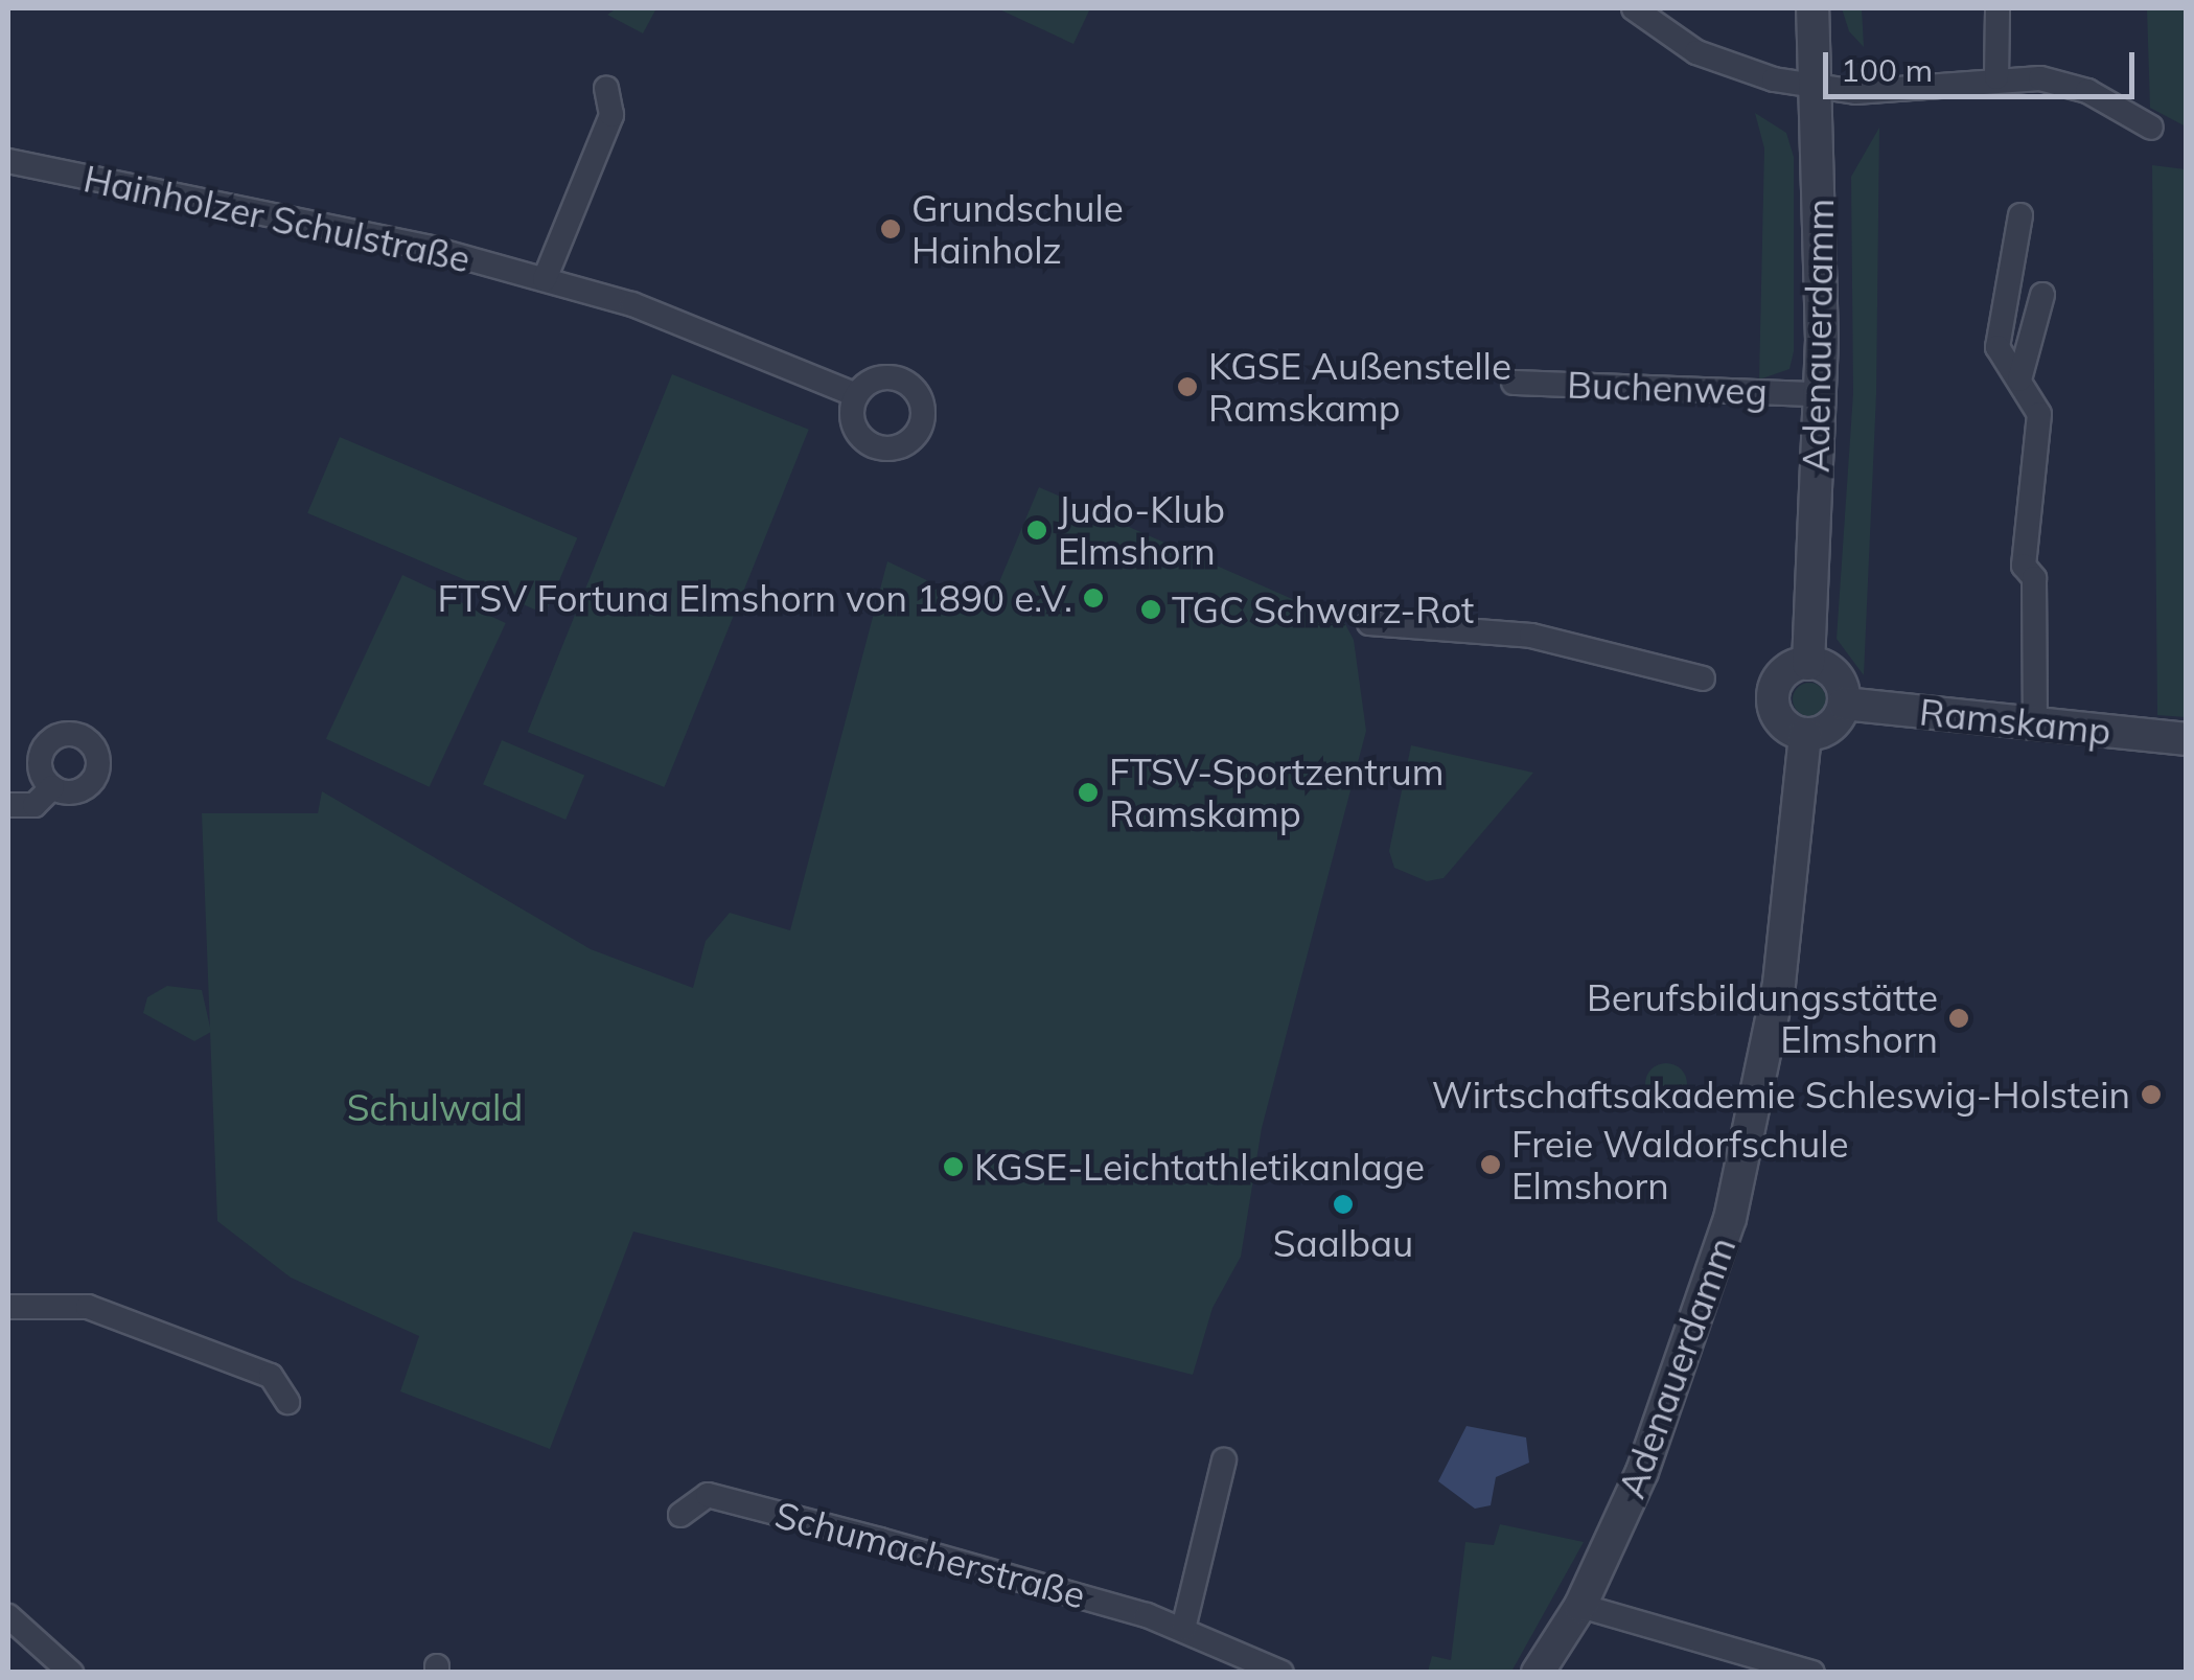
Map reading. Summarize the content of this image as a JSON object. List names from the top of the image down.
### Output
{
  "streets": {
    "street": [
      "Hainholzer Schulstraße",
      "Adenauerdamm",
      "Buchenweg",
      "Ramskamp",
      "Schumacherstraße"
    ]
  },
  "crossings": [
    ["Adenauerdamm", "Buchenweg"],
    ["Adenauerdamm", "Ramskamp"]
  ],
  "parks": ["Schulwald"],
  "places": [
    "Grundschule Hainholz",
    "KGSE Außenstelle Ramskamp",
    "Judo-Klub Elmshorn",
    "FTSV Fortuna Elmshorn von 1890 e.V.",
    "TGC Schwarz-Rot",
    "FTSV-Sportzentrum Ramskamp",
    "Berufsbildungsstätte Elmshorn",
    "Wirtschaftsakademie Schleswig-Holstein",
    "Freie Waldorfschule Elmshorn",
    "KGSE-Leichtathletikanlage",
    "Saalbau"
  ],
  "scale_bar": "100 m"
}
